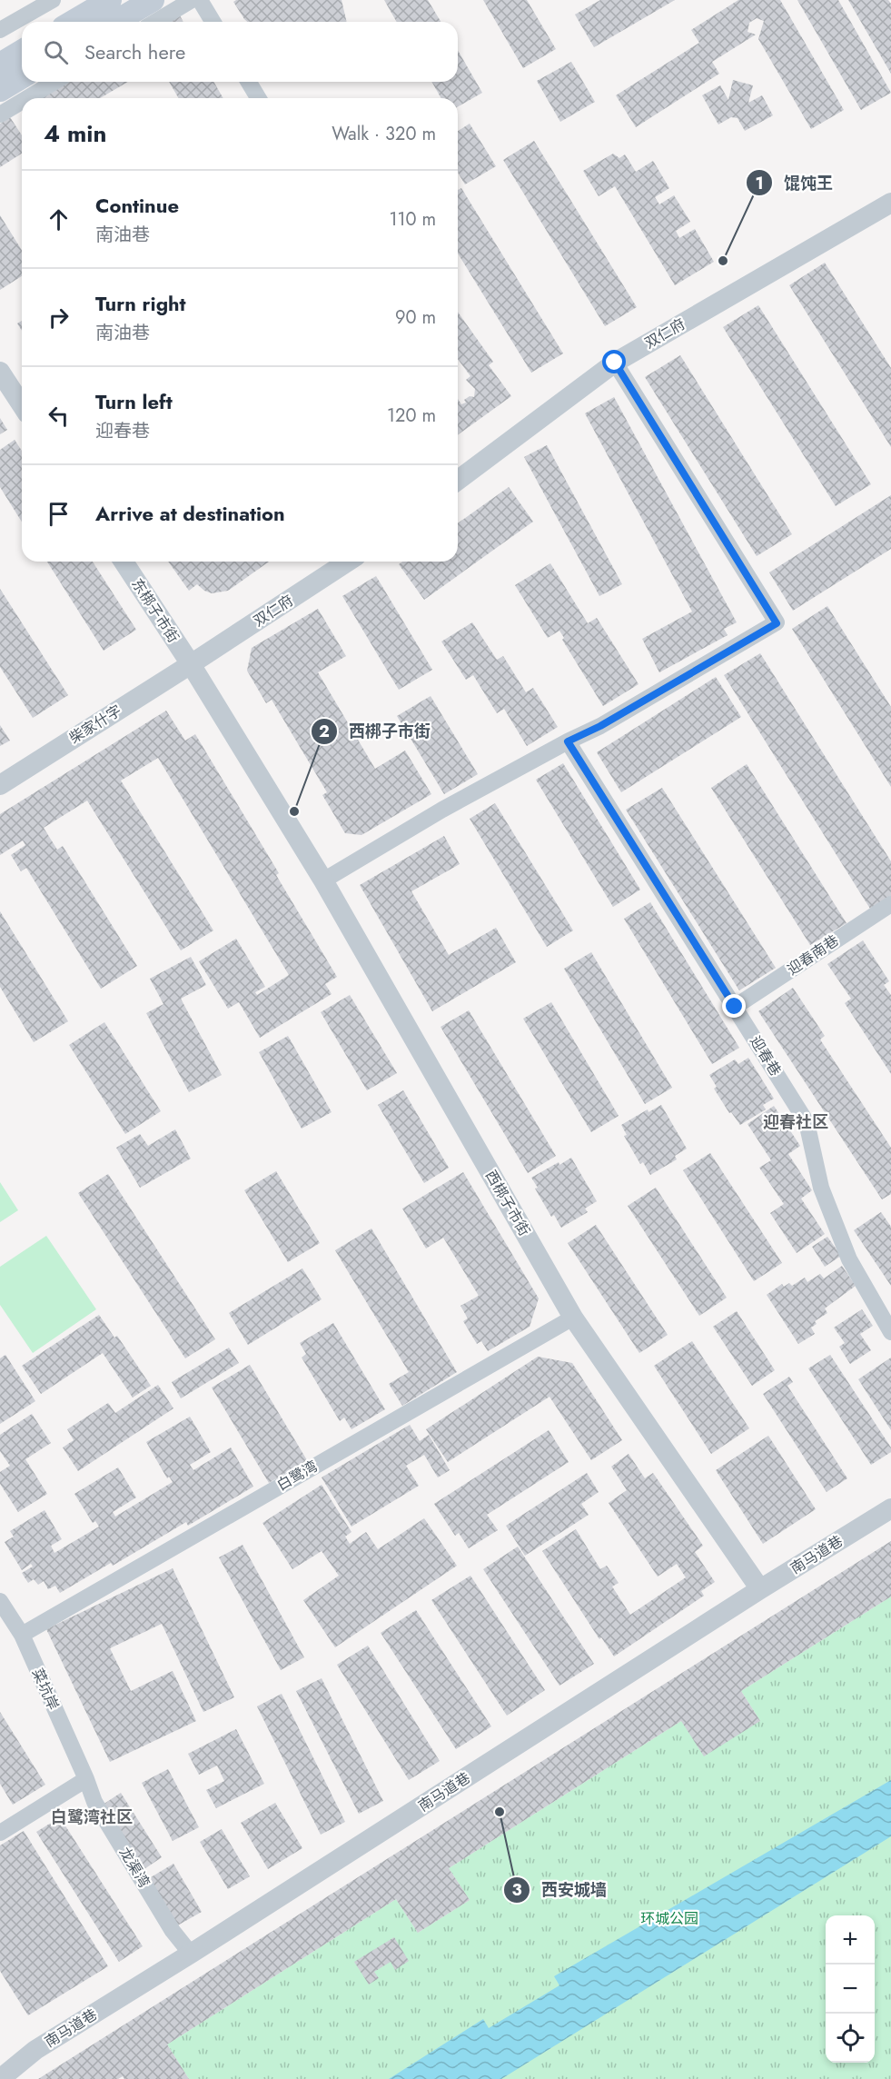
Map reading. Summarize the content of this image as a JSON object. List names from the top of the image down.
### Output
{
  "streets": {
    "street": [
      "双仁府",
      "东梆子市街",
      "柴家什字",
      "迎春南巷",
      "迎春巷",
      "西梆子市街",
      "白鹭湾",
      "南马道巷",
      "菜坑岸",
      "龙渠湾"
    ]
  },
  "crossings": [
    ["双仁府", "东梆子市街"],
    ["双仁府", "柴家什字"],
    ["双仁府", "西梆子市街"],
    ["东梆子市街", "柴家什字"],
    ["东梆子市街", "西梆子市街"],
    ["柴家什字", "西梆子市街"],
    ["迎春南巷", "迎春巷"],
    ["西梆子市街", "白鹭湾"],
    ["西梆子市街", "南马道巷"],
    ["白鹭湾", "菜坑岸"],
    ["南马道巷", "龙渠湾"],
    ["菜坑岸", "龙渠湾"]
  ],
  "districts": ["迎春社区", "白鹭湾社区"],
  "parks": ["环城公园"],
  "places": ["馄饨王", "西梆子市街", "西安城墙"],
  "page": {
    "search": "Search here",
    "heading": ["4 min", "Walk · 320 m"],
    "list": [
      ["Continue", "南油巷", "110 m"],
      ["Turn right", "南油巷", "90 m"],
      ["Turn left", "迎春巷", "120 m"],
      "Arrive at destination"
    ],
    "map_buttons": ["+", "−"]
  }
}
